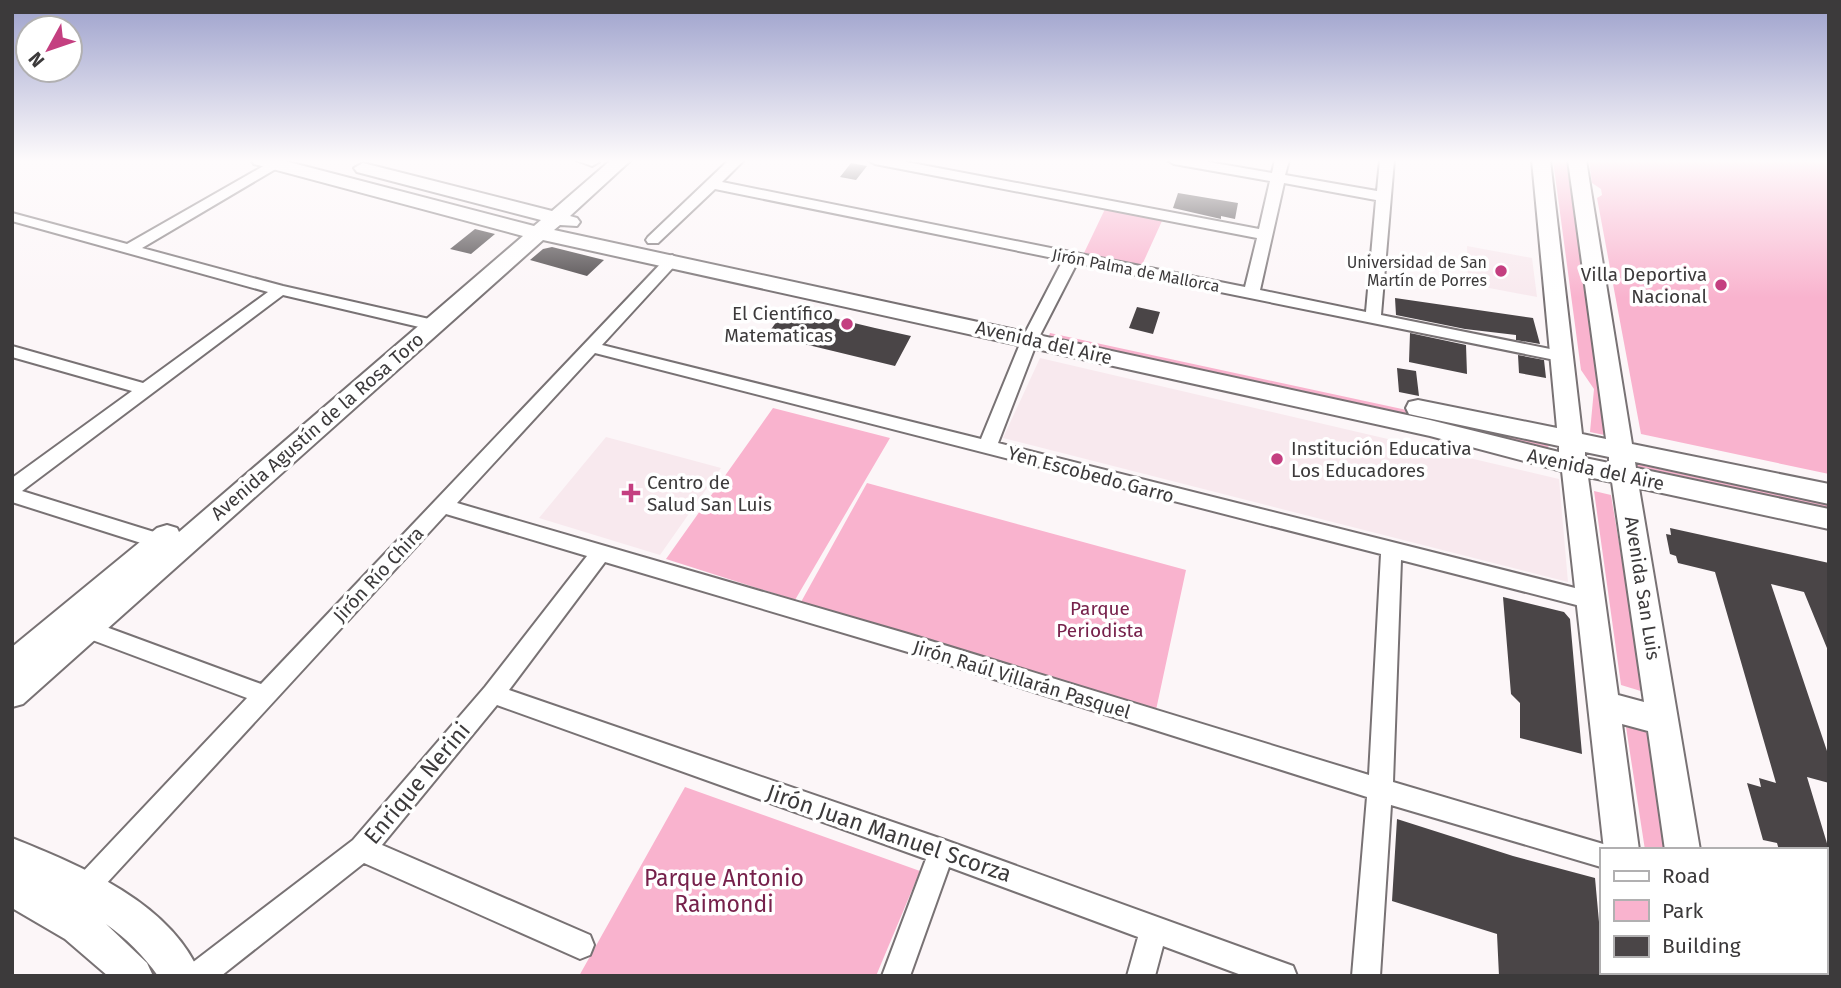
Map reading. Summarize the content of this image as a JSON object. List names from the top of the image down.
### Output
{
  "streets": {
    "main road": ["Avenida del Aire", "Avenida Agustín de la Rosa Toro", "Avenida San Luis"],
    "street": [
      "Jirón Palma de Mallorca",
      "Yen Escobedo Garro",
      "Jirón Río Chira",
      "Jirón Raúl Villarán Pasquel",
      "Enrique Nerini",
      "Jirón Juan Manuel Scorza"
    ]
  },
  "crossings": [
    ["Avenida del Aire", "Avenida Agustín de la Rosa Toro"],
    ["Avenida del Aire", "Jirón Río Chira"],
    ["Avenida del Aire", "Avenida San Luis"],
    ["Yen Escobedo Garro", "Jirón Río Chira"],
    ["Jirón Río Chira", "Jirón Raúl Villarán Pasquel"],
    ["Jirón Raúl Villarán Pasquel", "Enrique Nerini"],
    ["Enrique Nerini", "Jirón Juan Manuel Scorza"]
  ],
  "parks": ["Parque Periodista", "Parque Antonio Raimondi"],
  "places": {
    "other": [
      "Universidad de San Martín de Porres",
      "Villa Deportiva Nacional",
      "El Científico Matematicas",
      "Institución Educativa Los Educadores"
    ],
    "health": ["Centro de Salud San Luis"]
  },
  "legend": ["Road", "Park", "Building"],
  "north": "bottom left"
}
